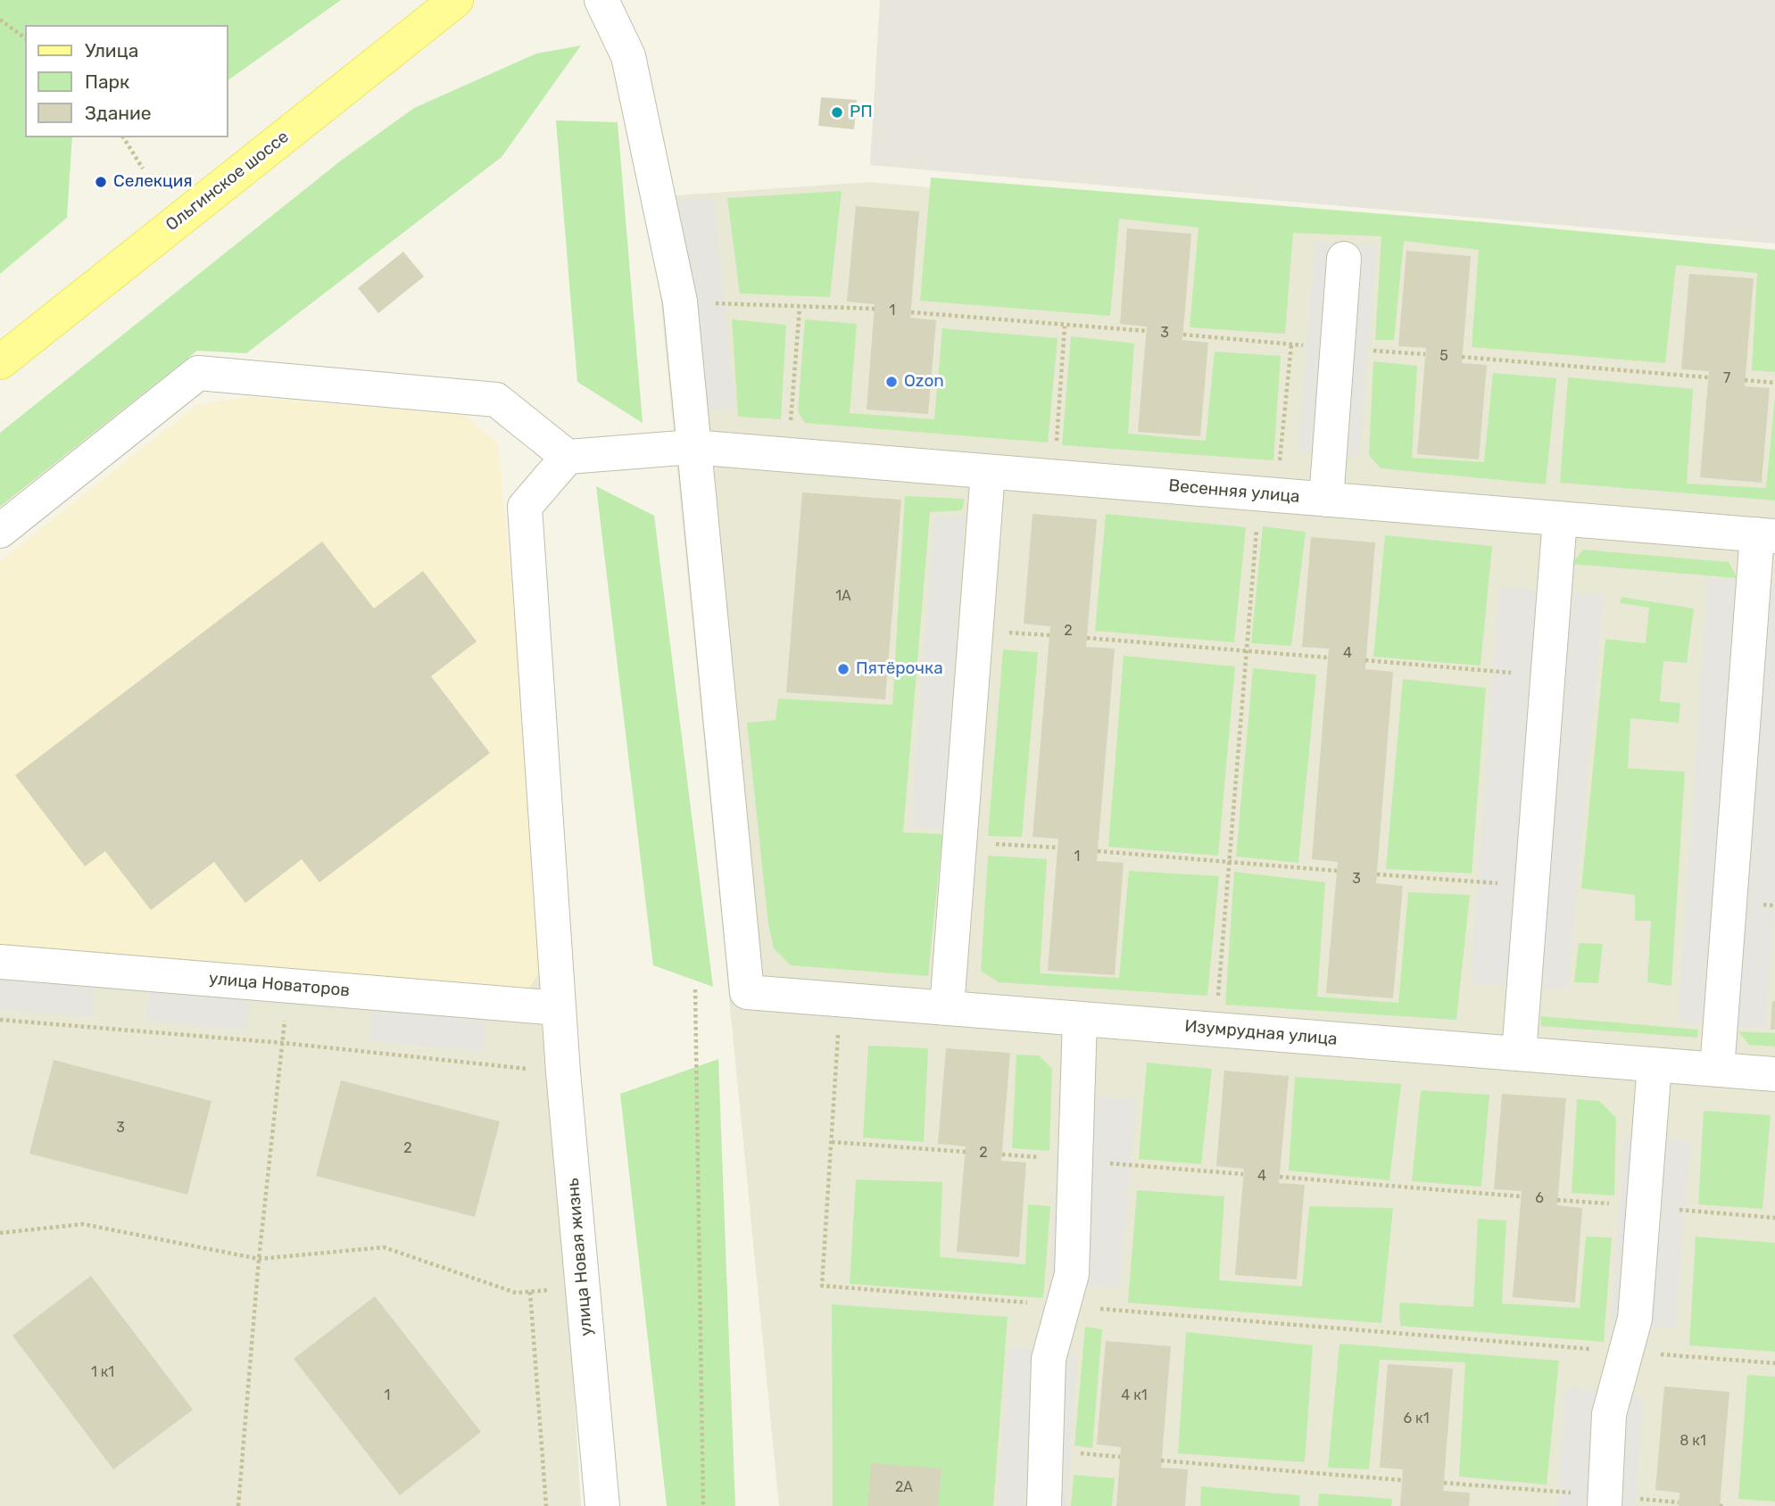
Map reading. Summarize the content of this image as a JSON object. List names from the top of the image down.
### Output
{
  "streets": {
    "main road": ["Ольгинское шоссе"],
    "street": [
      "Весенняя улица",
      "улица Новаторов",
      "Изумрудная улица",
      "улица Новая жизнь"
    ]
  },
  "crossings": [
    ["Весенняя улица", "Изумрудная улица"],
    ["Весенняя улица", "улица Новая жизнь"],
    ["улица Новаторов", "улица Новая жизнь"]
  ],
  "places": [
    "РП",
    "Селекция",
    "Ozon",
    "Пятёрочка"
  ],
  "house_numbers": [
    "1",
    "3",
    "5",
    "7",
    "1А",
    "2",
    "4",
    "1",
    "3",
    "3",
    "2",
    "2",
    "4",
    "6",
    "1 к1",
    "1",
    "4 к1",
    "6 к1",
    "8 к1",
    "2А"
  ],
  "legend": ["Улица", "Парк", "Здание"]
}
